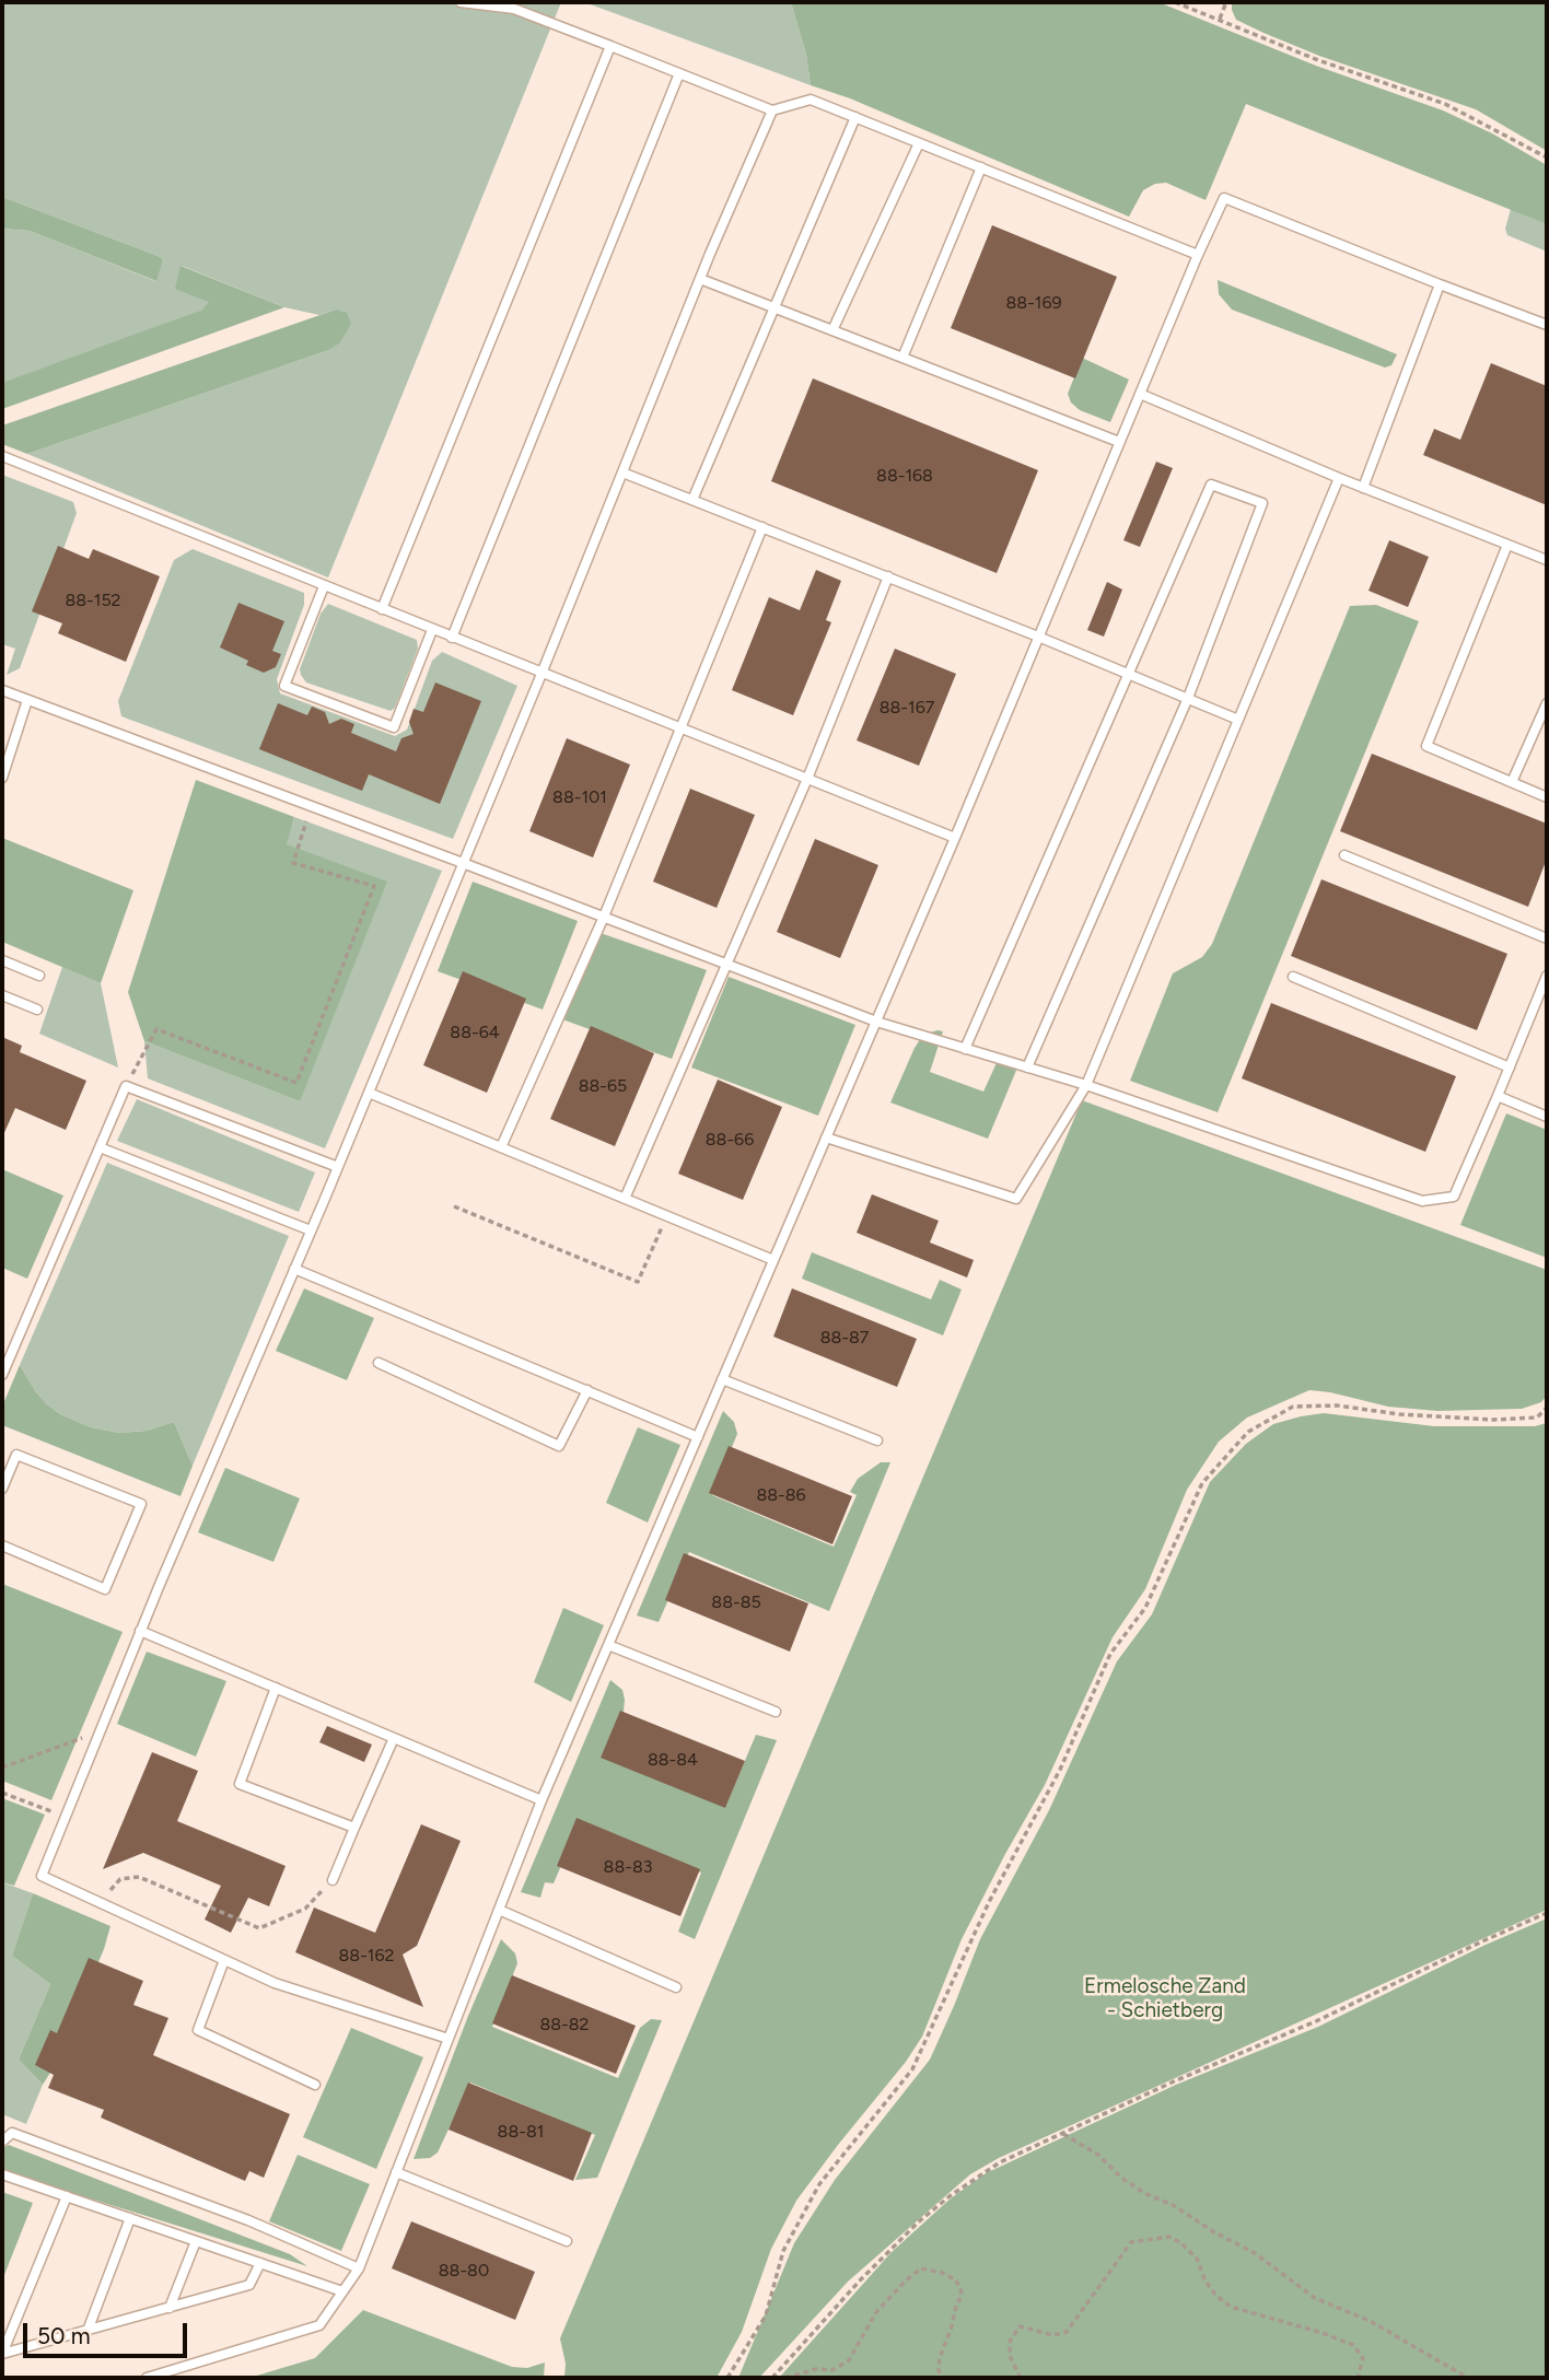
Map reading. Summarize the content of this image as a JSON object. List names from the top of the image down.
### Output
{
  "parks": ["Ermelosche Zand - Schietberg"],
  "house_numbers": [
    "88-169",
    "88-168",
    "88-152",
    "88-167",
    "88-101",
    "88-64",
    "88-65",
    "88-66",
    "88-87",
    "88-86",
    "88-85",
    "88-84",
    "88-83",
    "88-162",
    "88-82",
    "88-81",
    "88-80"
  ],
  "scale_bar": "50 m"
}
